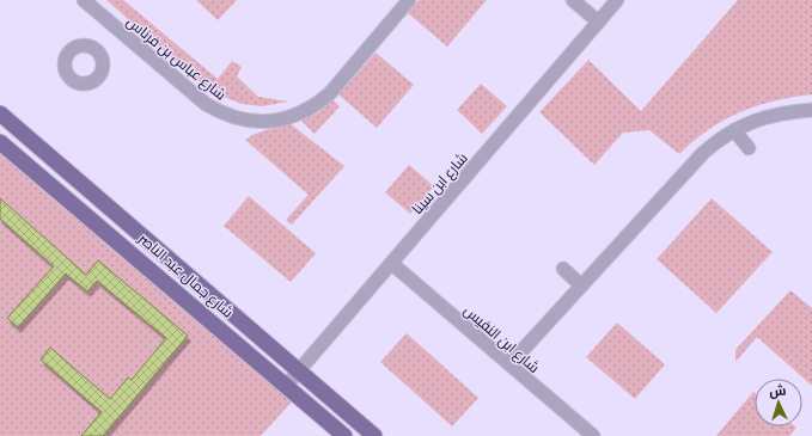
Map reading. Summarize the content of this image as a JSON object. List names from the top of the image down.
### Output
{
  "streets": {
    "main road": ["شارع جمال عبد الناصر"],
    "street": ["شارع عباس بن فرناس", "شارع ابن سينا", "شارع ابن النفيس"]
  },
  "crossings": [
    ["شارع ابن سينا", "شارع جمال عبد الناصر"],
    ["شارع ابن سينا", "شارع ابن النفيس"]
  ],
  "north": "top"
}
